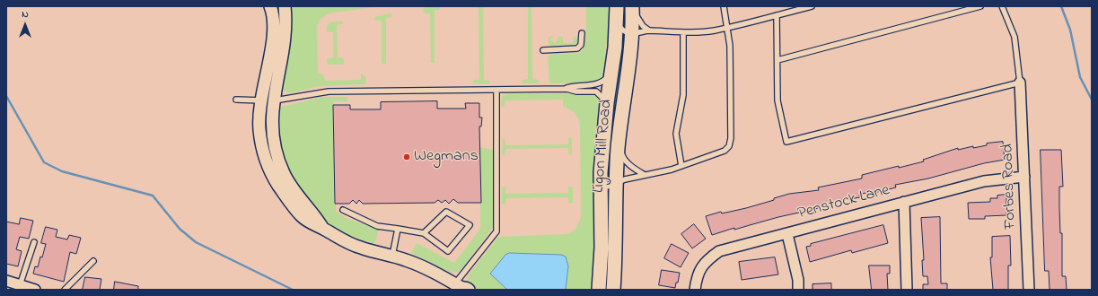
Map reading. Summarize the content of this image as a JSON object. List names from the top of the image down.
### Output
{
  "streets": {
    "main road": ["Ligon Mill Road"],
    "street": ["Forbes Road", "Penstock Lane"]
  },
  "crossings": [
    ["Forbes Road", "Penstock Lane"]
  ],
  "places": ["Wegmans"],
  "north": "top"
}
